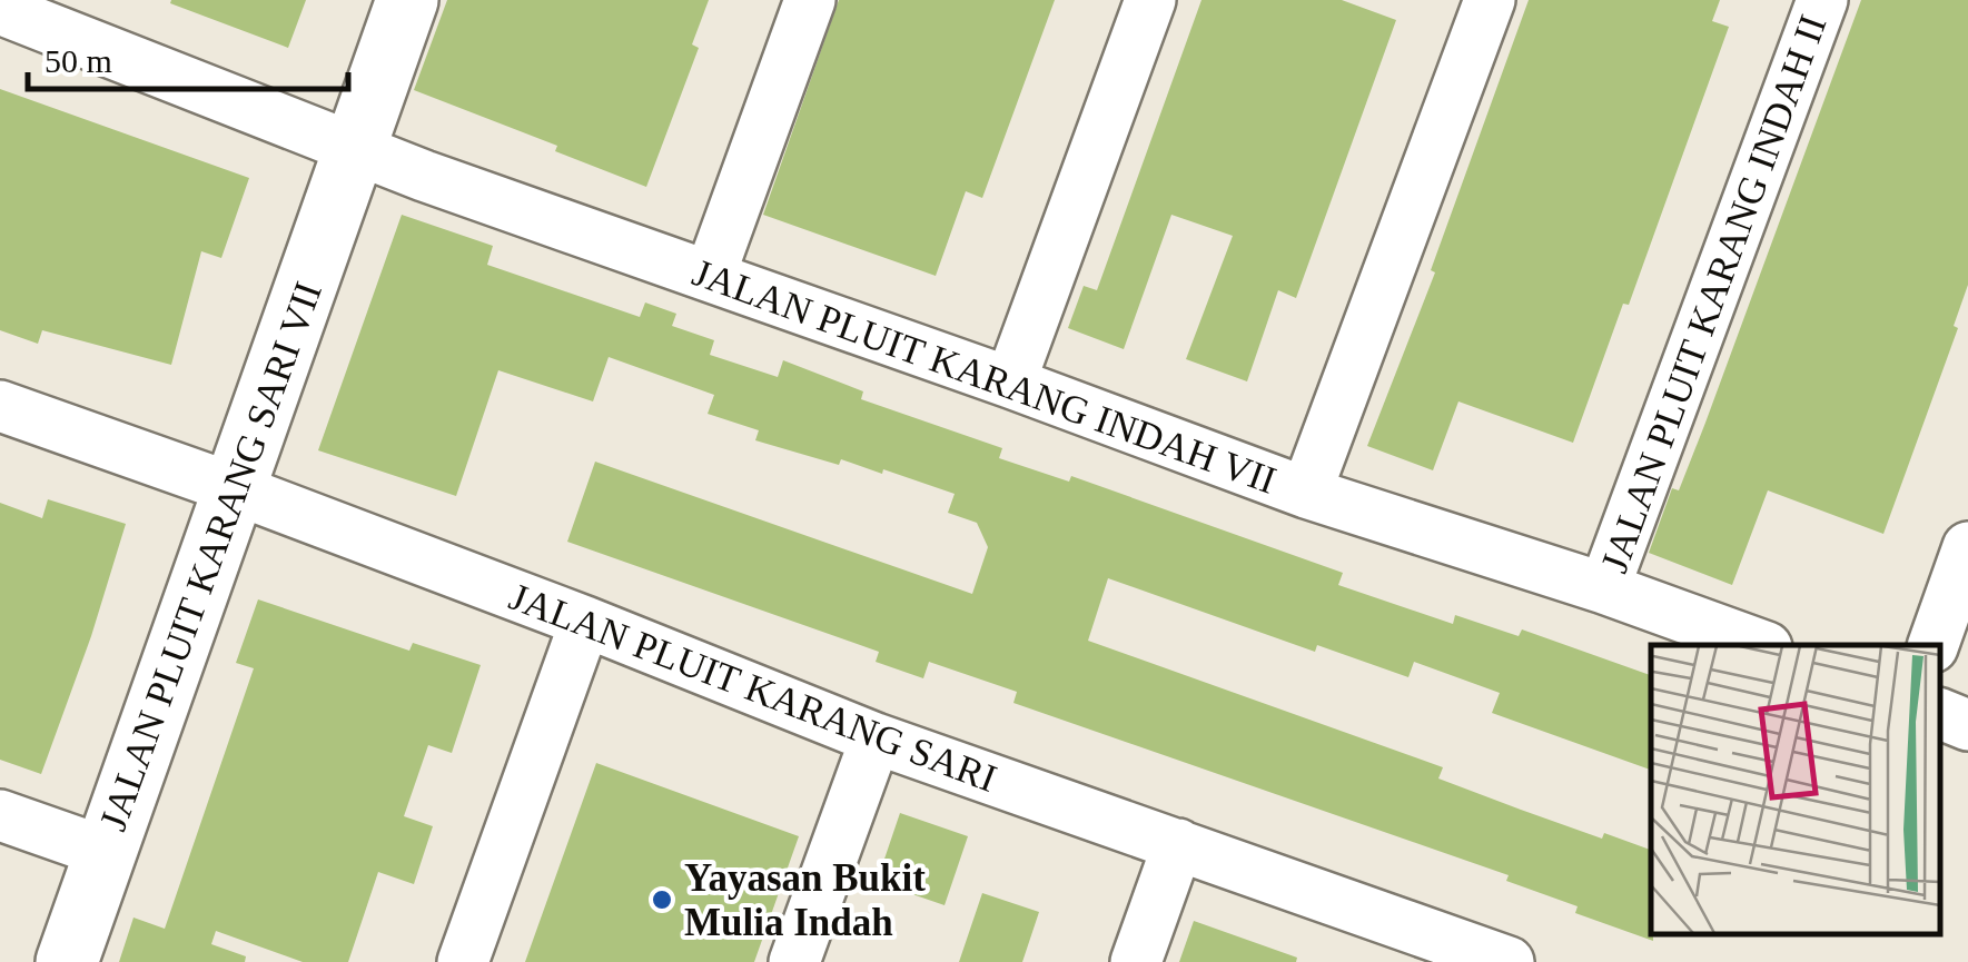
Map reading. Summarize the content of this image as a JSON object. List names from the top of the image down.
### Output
{
  "streets": {
    "street": [
      "JALAN PLUIT KARANG INDAH II",
      "JALAN PLUIT KARANG INDAH VII",
      "JALAN PLUIT KARANG SARI VII",
      "JALAN PLUIT KARANG SARI"
    ]
  },
  "crossings": [
    ["JALAN PLUIT KARANG INDAH II", "JALAN PLUIT KARANG INDAH VII"],
    ["JALAN PLUIT KARANG INDAH VII", "JALAN PLUIT KARANG SARI VII"],
    ["JALAN PLUIT KARANG SARI VII", "JALAN PLUIT KARANG SARI"]
  ],
  "places": ["Yayasan Bukit Mulia Indah"],
  "scale_bar": "50 m"
}
